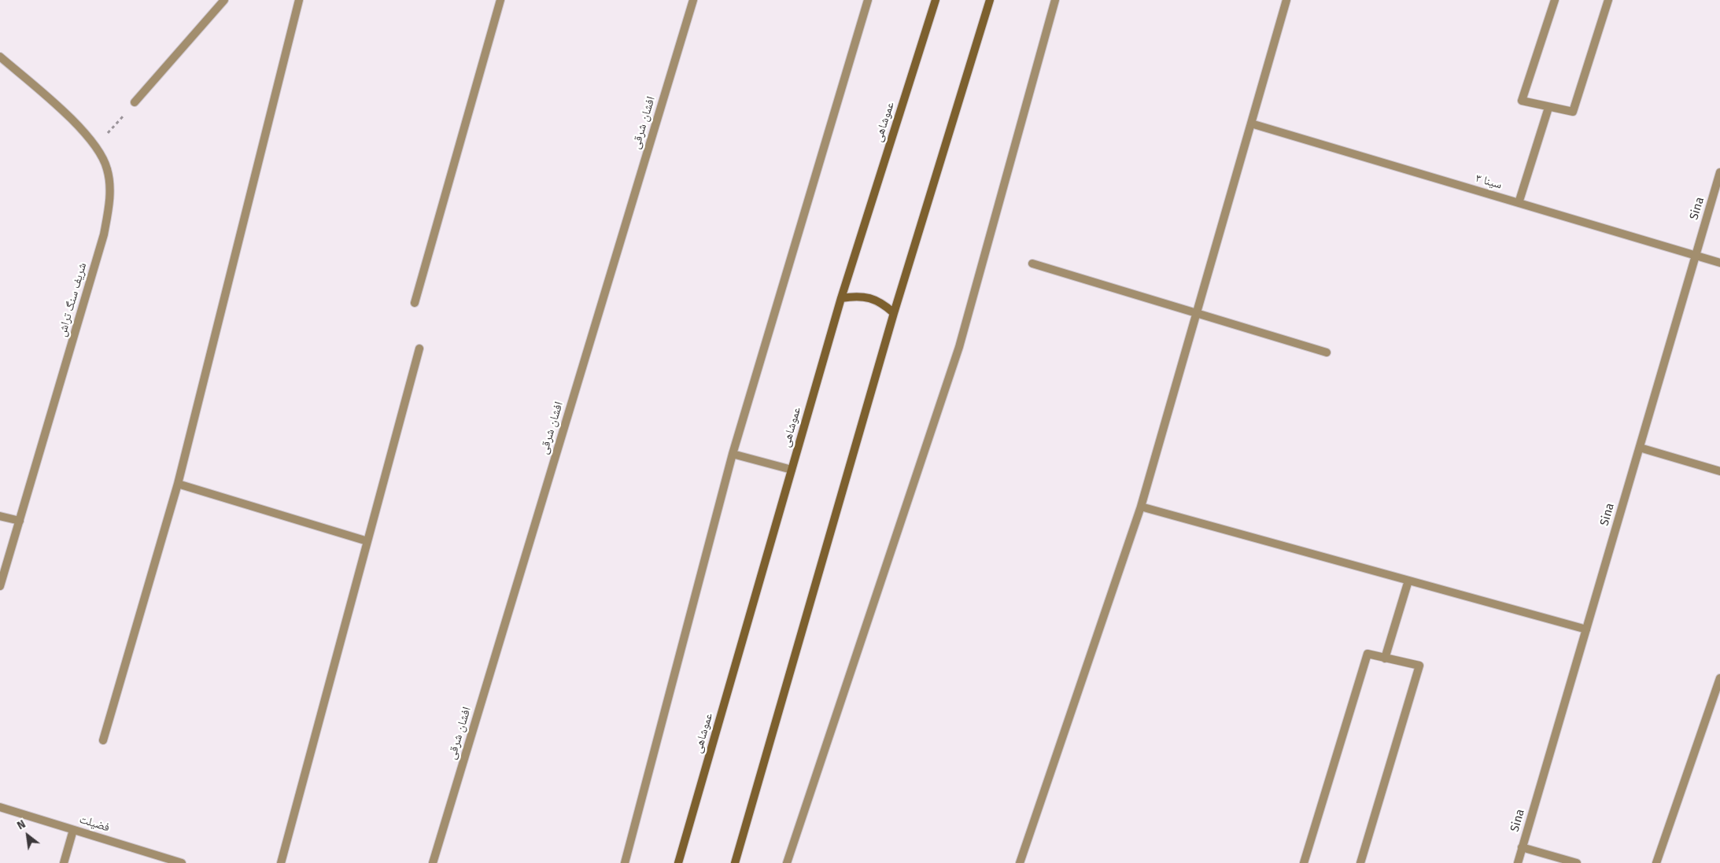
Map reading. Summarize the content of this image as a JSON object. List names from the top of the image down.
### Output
{
  "streets": {
    "main road": ["عموشاهی"],
    "street": [
      "افشان شرقی",
      "سینا ۳",
      "Sina",
      "شریف سنگ تراش",
      "فضیلت"
    ]
  },
  "crossings": [
    ["سینا ۳", "Sina"]
  ],
  "north": "top left"
}
